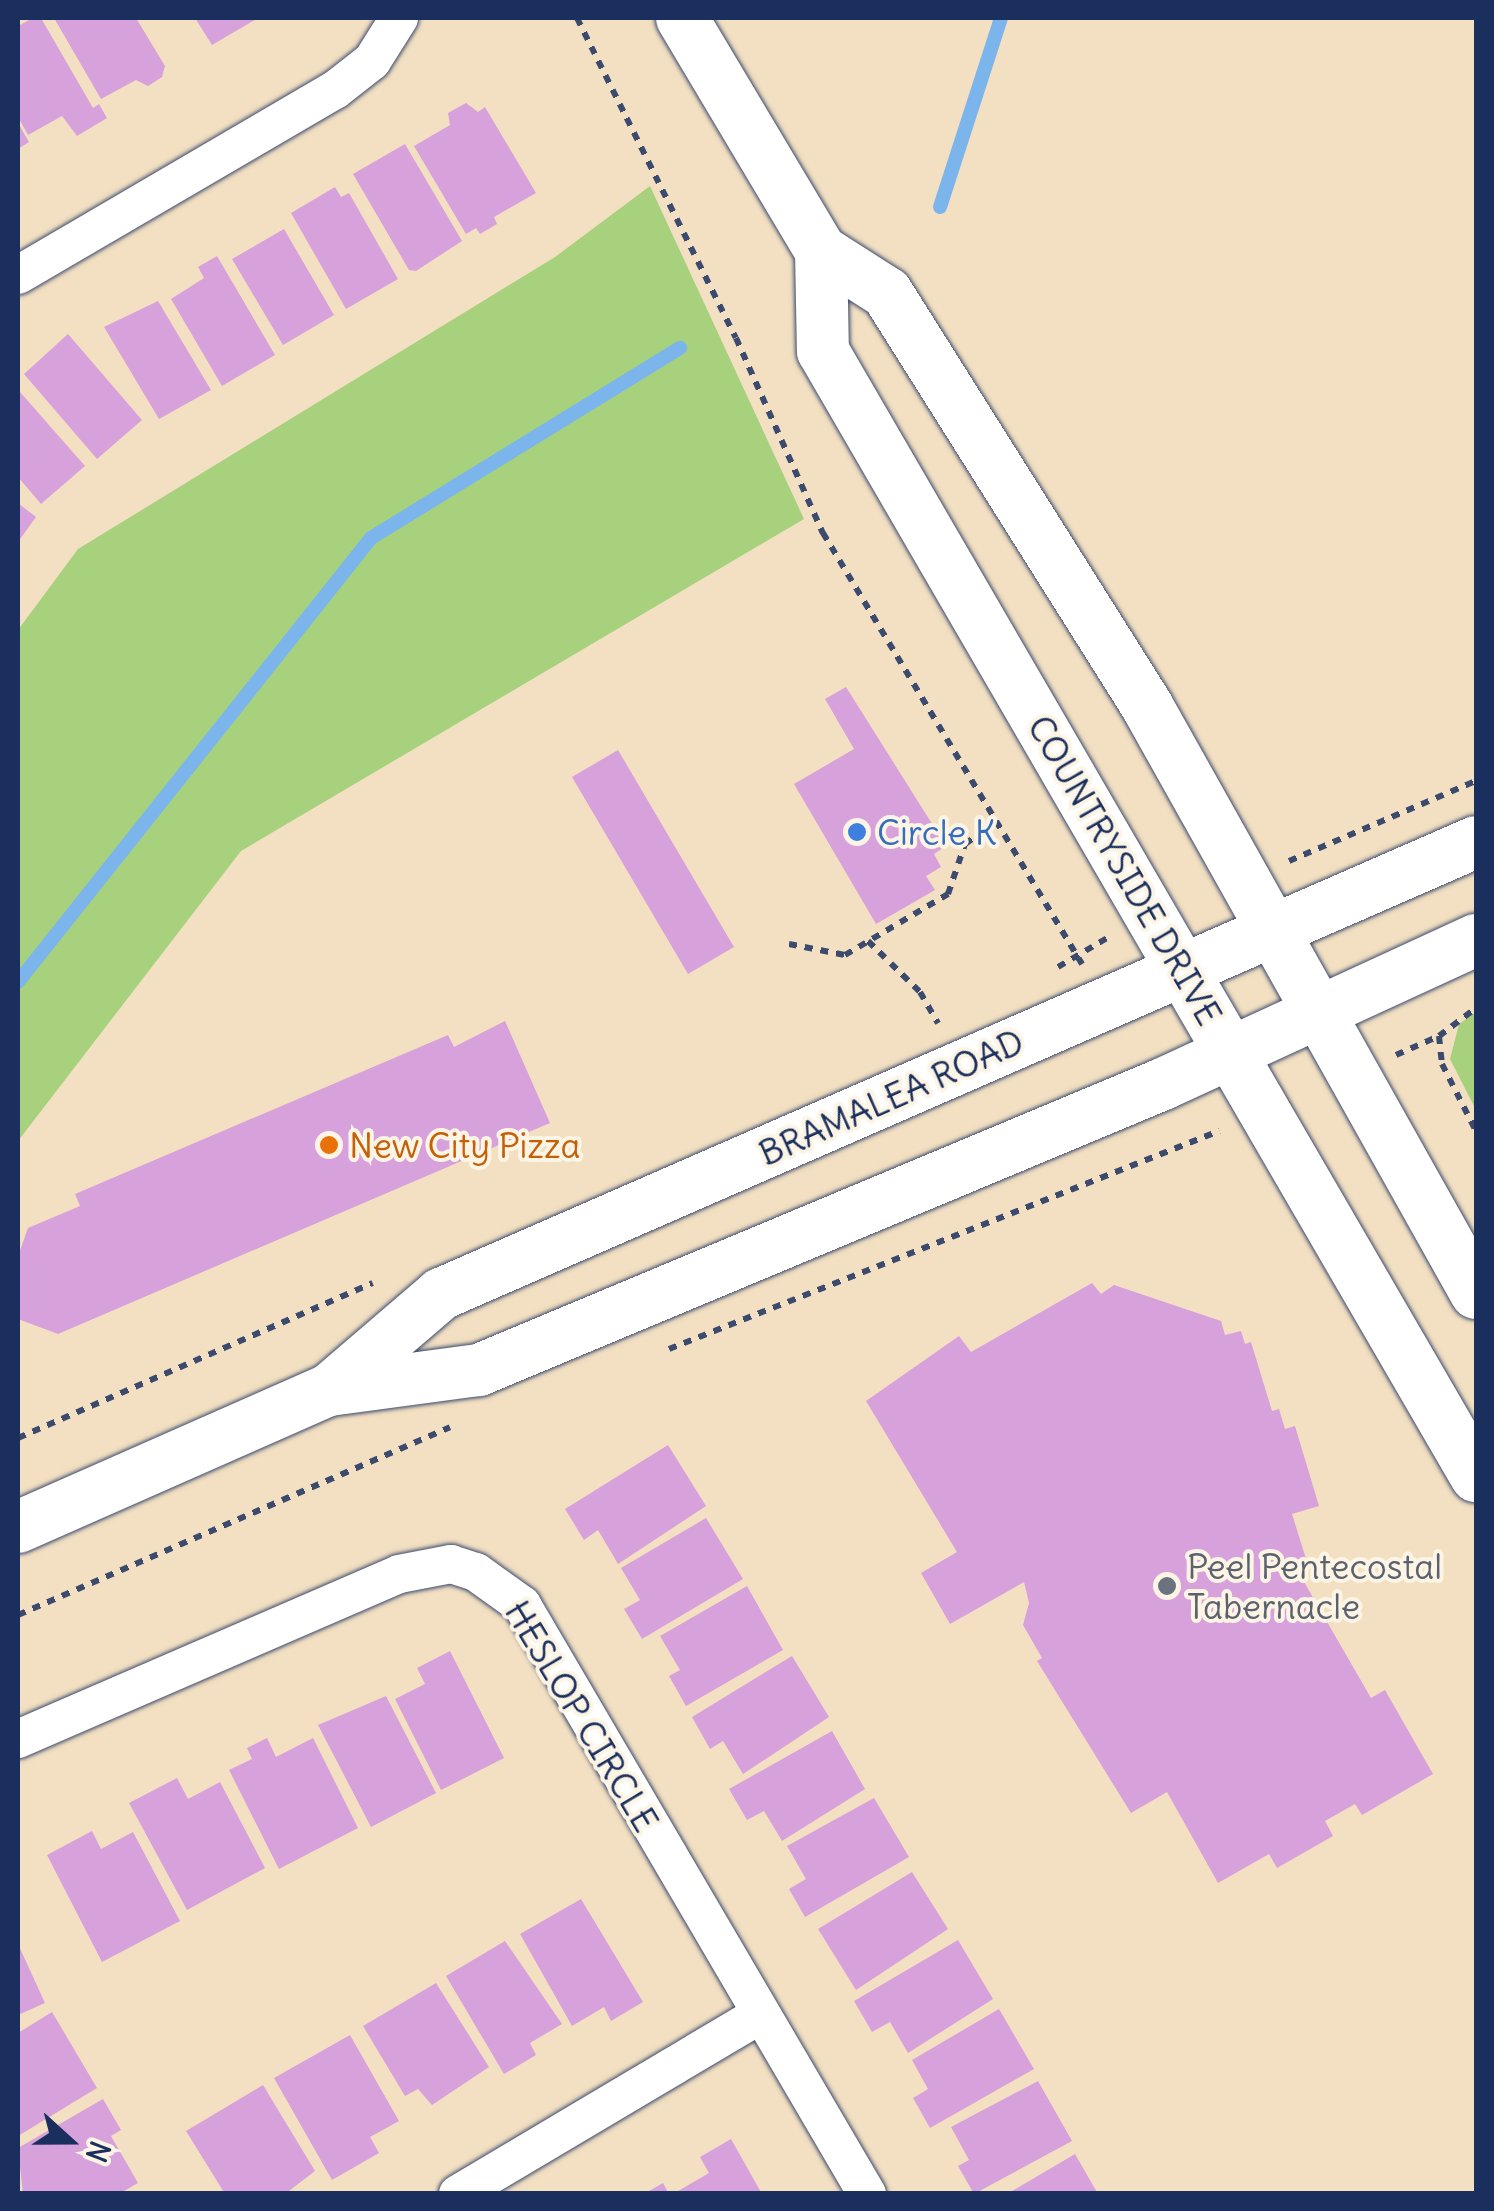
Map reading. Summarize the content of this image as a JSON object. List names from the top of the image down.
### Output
{
  "streets": {
    "main road": ["COUNTRYSIDE DRIVE", "BRAMALEA ROAD"],
    "street": ["HESLOP CIRCLE"]
  },
  "crossings": [
    ["COUNTRYSIDE DRIVE", "BRAMALEA ROAD"]
  ],
  "places": ["Circle K", "New City Pizza", "Peel Pentecostal Tabernacle"],
  "north": "right"
}
